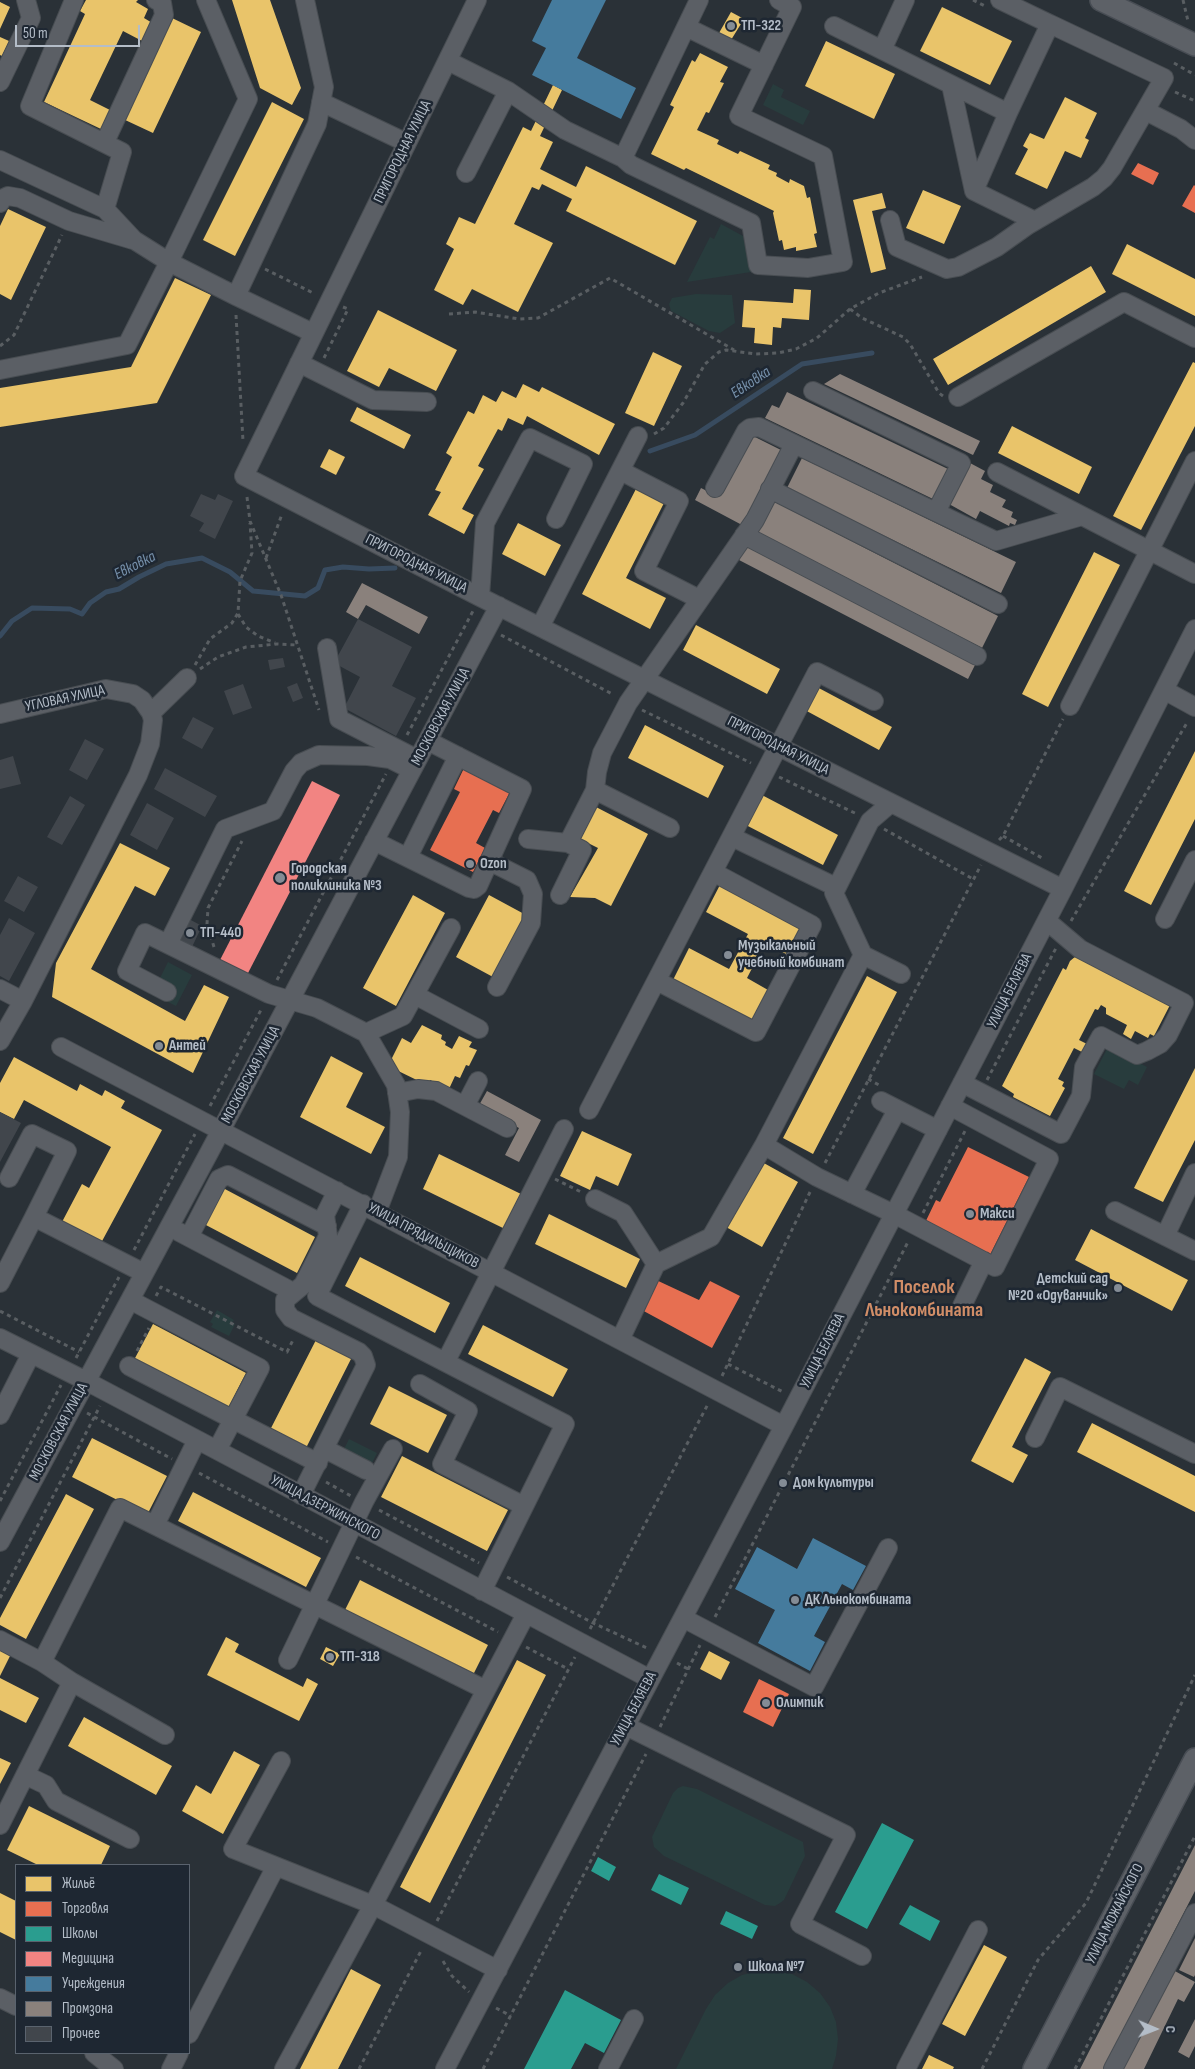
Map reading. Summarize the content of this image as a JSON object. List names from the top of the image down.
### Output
{
  "streets": {
    "main road": ["УЛИЦА МОЖАЙСКОГО"],
    "street": [
      "ПРИГОРОДНАЯ УЛИЦА",
      "УГЛОВАЯ УЛИЦА",
      "МОСКОВСКАЯ УЛИЦА",
      "УЛИЦА БЕЛЯЕВА",
      "УЛИЦА ПРЯДИЛЬЩИКОВ",
      "УЛИЦА ДЗЕРЖИНСКОГО"
    ]
  },
  "crossings": [
    ["ПРИГОРОДНАЯ УЛИЦА", "МОСКОВСКАЯ УЛИЦА"],
    ["ПРИГОРОДНАЯ УЛИЦА", "УЛИЦА БЕЛЯЕВА"],
    ["МОСКОВСКАЯ УЛИЦА", "УЛИЦА ПРЯДИЛЬЩИКОВ"],
    ["МОСКОВСКАЯ УЛИЦА", "УЛИЦА ДЗЕРЖИНСКОГО"],
    ["УЛИЦА БЕЛЯЕВА", "УЛИЦА ПРЯДИЛЬЩИКОВ"],
    ["УЛИЦА БЕЛЯЕВА", "УЛИЦА ДЗЕРЖИНСКОГО"]
  ],
  "districts": ["Поселок Льнокомбината"],
  "water": ["Евковка"],
  "places": [
    "ТП-322",
    "Ozon",
    "Городская поликлиника №3",
    "ТП-440",
    "Музыкальный учебный комбинат",
    "Антей",
    "Макси",
    "Детский сад №20 «Одуванчик»",
    "Дом культуры",
    "ДК Льнокомбината",
    "ТП-318",
    "Олимпик",
    "Школа №7"
  ],
  "legend": [
    "Жильё",
    "Торговля",
    "Школы",
    "Медицина",
    "Учреждения",
    "Промзона",
    "Прочее"
  ],
  "scale_bar": "50 m",
  "north": "right"
}
